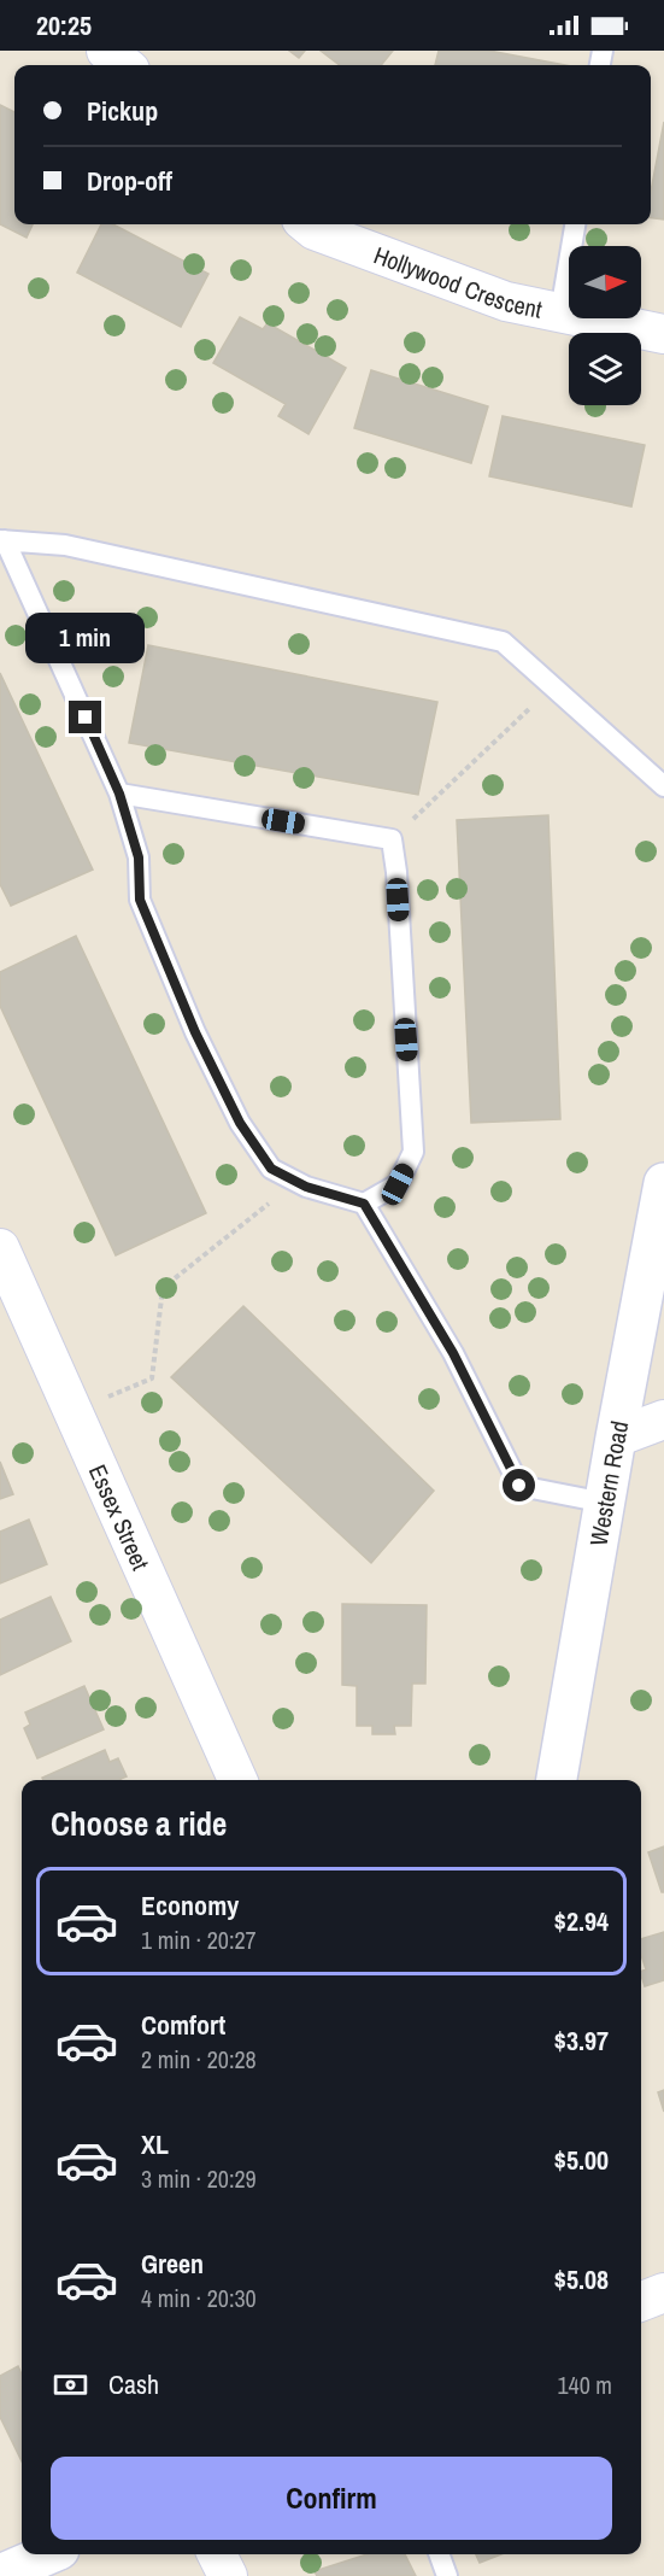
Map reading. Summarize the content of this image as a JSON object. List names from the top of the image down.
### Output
{
  "streets": {
    "main road": ["Western Road"],
    "street": ["Hollywood Crescent", "Essex Street"]
  },
  "north": "right",
  "page": {
    "status": "20:25",
    "banner": ["Pickup", "Drop-off"],
    "bubble": "1 min",
    "heading": "Choose a ride",
    "list": [
      {
        "name": "Economy",
        "note": "1 min · 20:27",
        "value": "$2.94"
      },
      {
        "name": "Comfort",
        "note": "2 min · 20:28",
        "value": "$3.97"
      },
      {
        "name": "XL",
        "note": "3 min · 20:29",
        "value": "$5.00"
      },
      {
        "name": "Green",
        "note": "4 min · 20:30",
        "value": "$5.08"
      }
    ],
    "pay": ["Cash", "140 m"],
    "buttons": "Confirm"
  }
}
